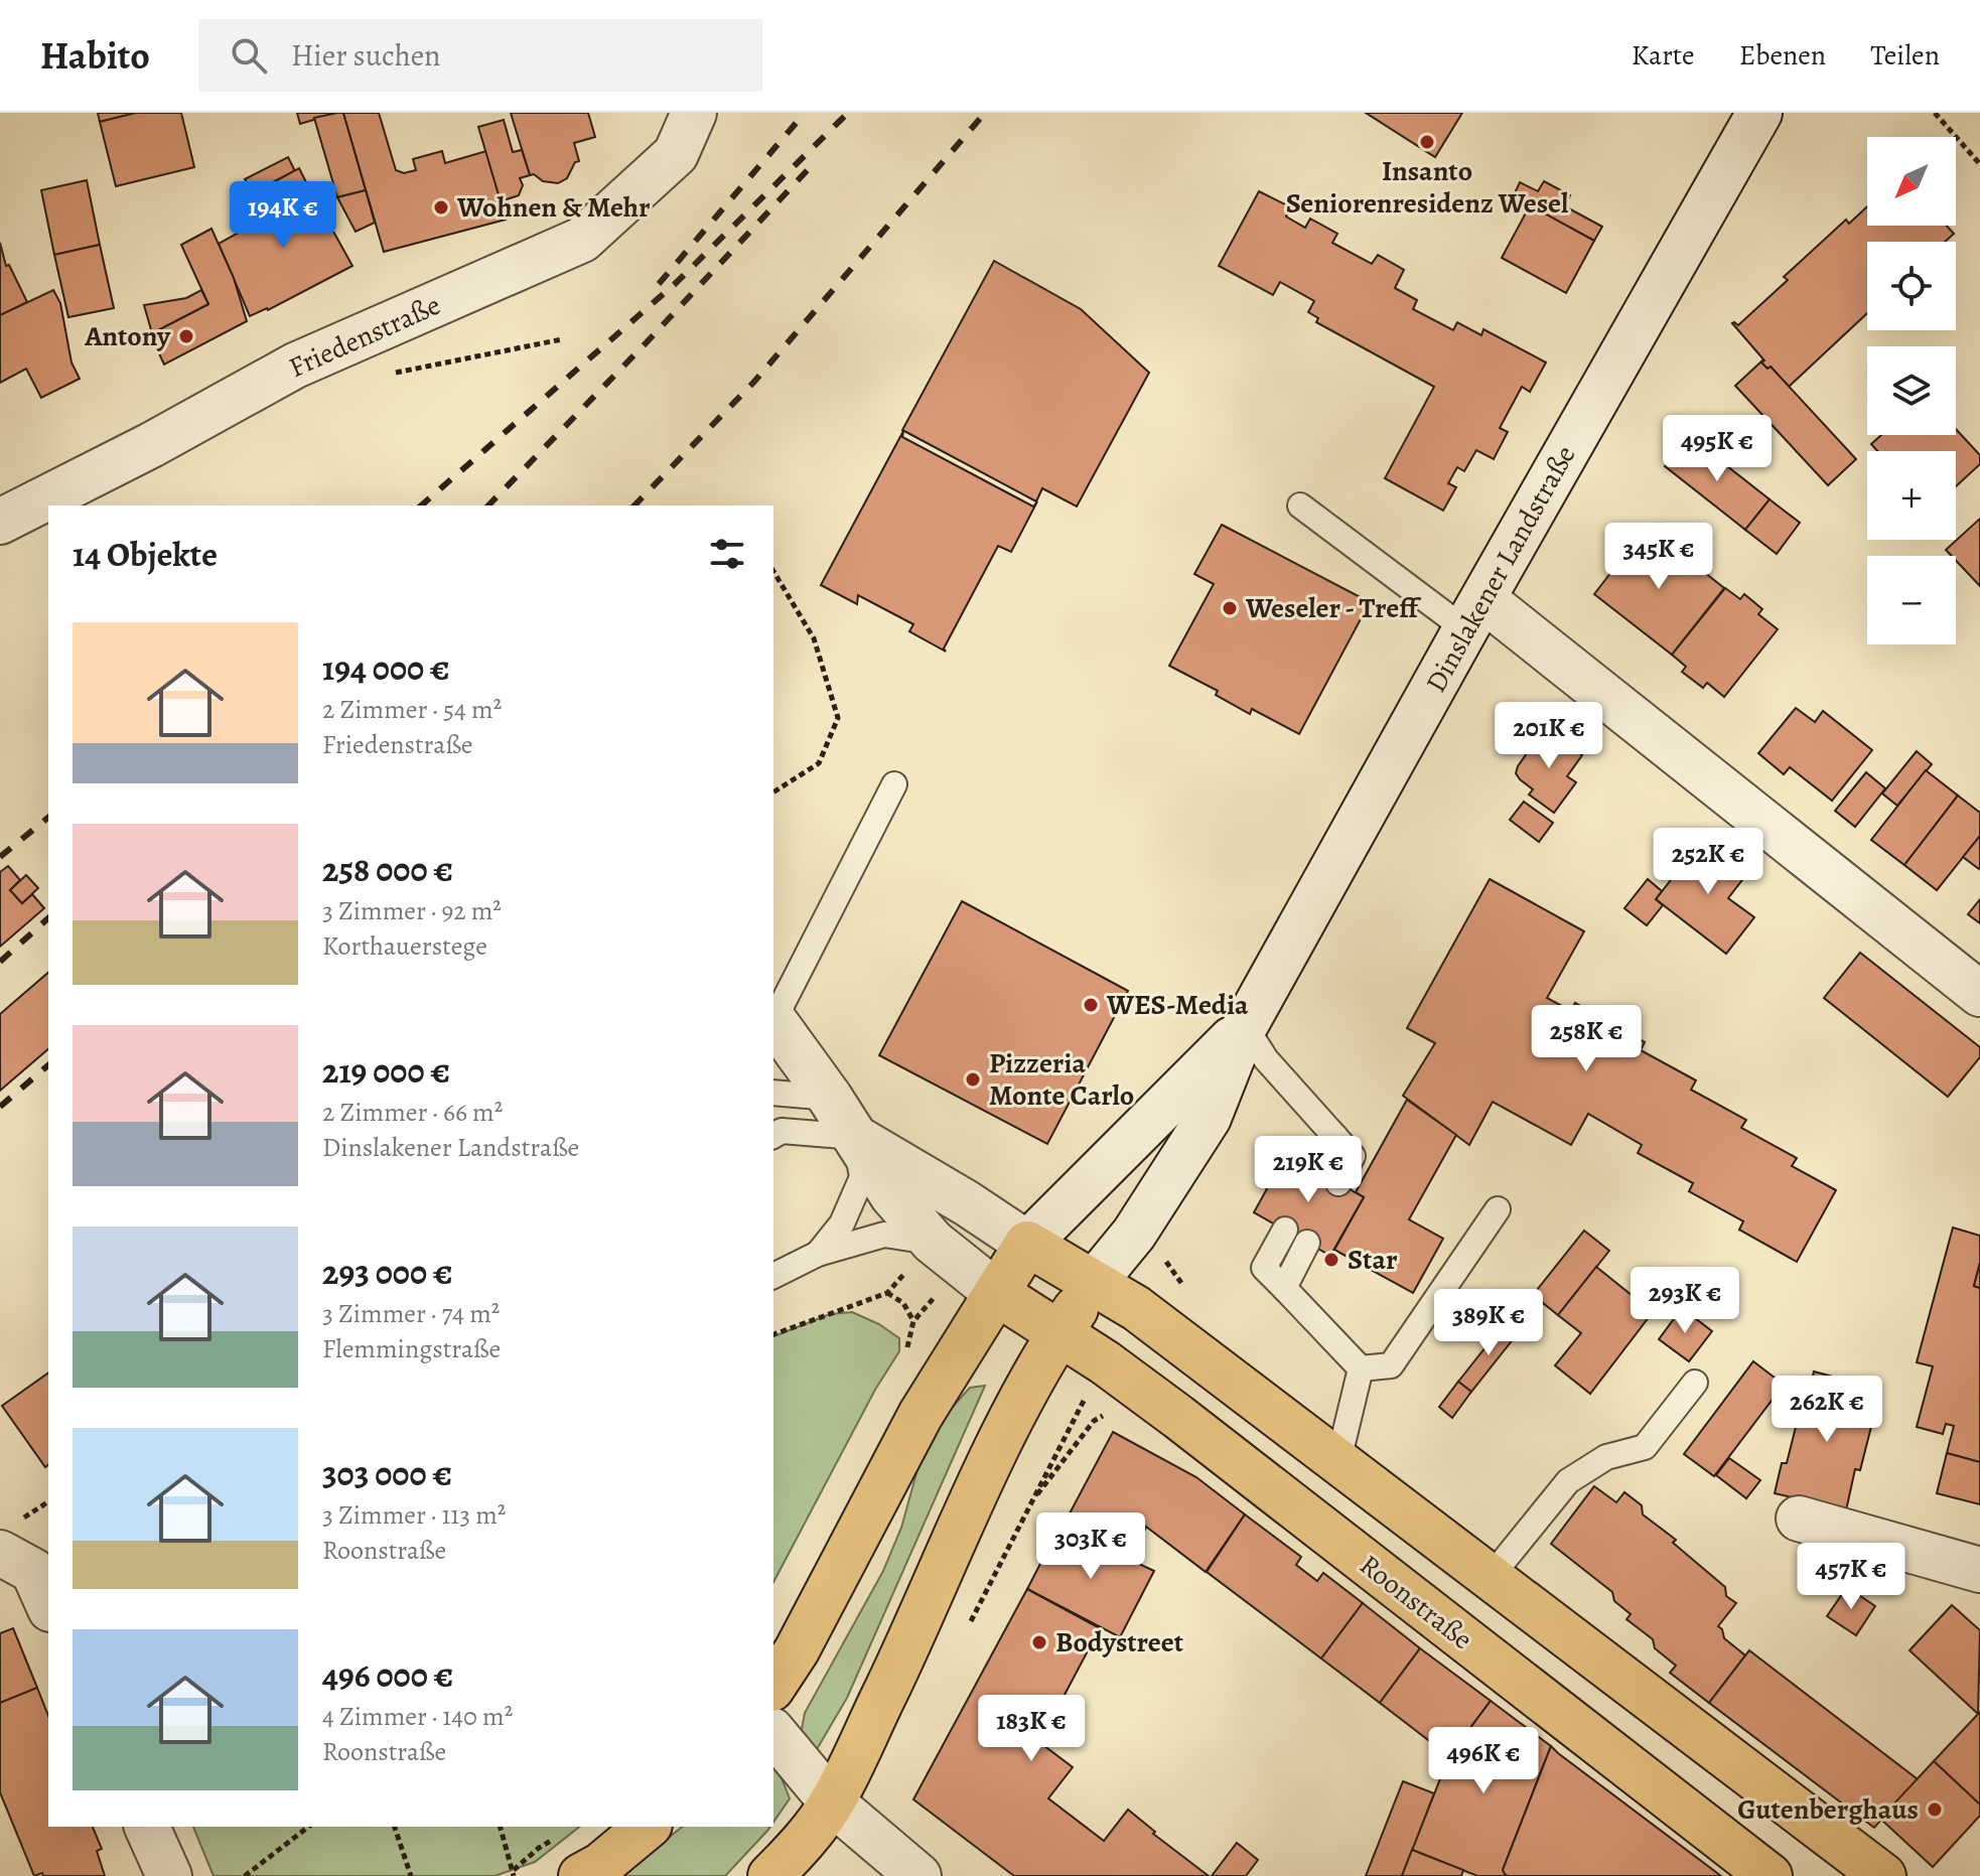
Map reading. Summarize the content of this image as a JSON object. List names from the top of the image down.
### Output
{
  "streets": {
    "main road": ["Roonstraße"],
    "street": ["Friedenstraße", "Dinslakener Landstraße"]
  },
  "places": [
    "Insanto Seniorenresidenz Wesel",
    "Wohnen & Mehr",
    "Antony",
    "Weseler - Treff",
    "WES-Media",
    "Pizzeria Monte Carlo",
    "Star",
    "Bodystreet",
    "Gutenberghaus"
  ],
  "north": "bottom left",
  "page": {
    "header": "Habito",
    "search": "Hier suchen",
    "nav": ["Karte", "Ebenen", "Teilen"],
    "map_buttons": ["+", "−"],
    "price": [
      "194K €",
      "495K €",
      "345K €",
      "201K €",
      "252K €",
      "258K €",
      "219K €",
      "293K €",
      "389K €",
      "262K €",
      "303K €",
      "457K €",
      "183K €",
      "496K €"
    ],
    "heading": "14 Objekte",
    "list": [
      {
        "name": "194 000 €",
        "note": "2 Zimmer · 54 m² · Friedenstraße"
      },
      {
        "name": "258 000 €",
        "note": "3 Zimmer · 92 m² · Korthauerstege"
      },
      {
        "name": "219 000 €",
        "note": "2 Zimmer · 66 m² · Dinslakener Landstraße"
      },
      {
        "name": "293 000 €",
        "note": "3 Zimmer · 74 m² · Flemmingstraße"
      },
      {
        "name": "303 000 €",
        "note": "3 Zimmer · 113 m² · Roonstraße"
      },
      {
        "name": "496 000 €",
        "note": "4 Zimmer · 140 m² · Roonstraße"
      }
    ]
  }
}
